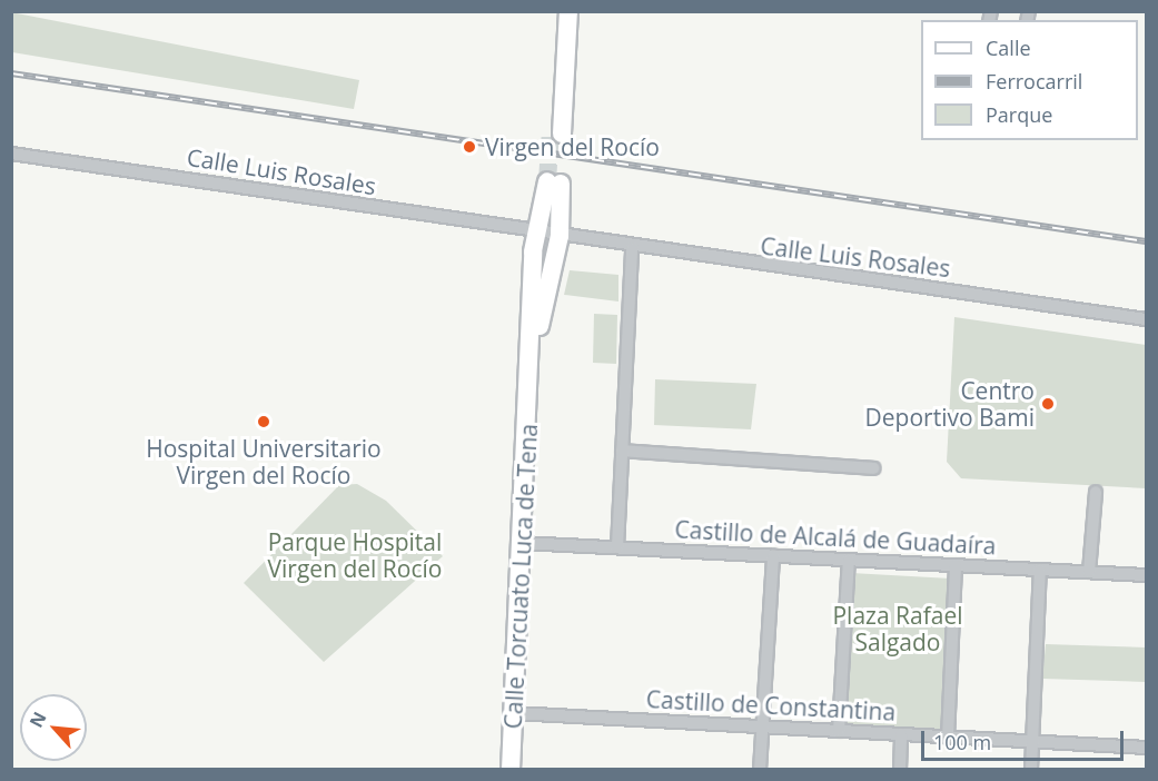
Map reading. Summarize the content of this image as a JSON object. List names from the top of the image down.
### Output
{
  "streets": {
    "main road": ["Calle Torcuato Luca de Tena"],
    "street": ["Calle Luis Rosales", "Castillo de Alcalá de Guadaíra", "Castillo de Constantina"]
  },
  "crossings": [
    ["Calle Luis Rosales", "Calle Torcuato Luca de Tena"],
    ["Castillo de Alcalá de Guadaíra", "Calle Torcuato Luca de Tena"],
    ["Calle Torcuato Luca de Tena", "Castillo de Constantina"]
  ],
  "parks": ["Parque Hospital Virgen del Rocío", "Plaza Rafael Salgado"],
  "places": ["Virgen del Rocío", "Centro Deportivo Bami", "Hospital Universitario Virgen del Rocío"],
  "legend": ["Calle", "Ferrocarril", "Parque"],
  "scale_bar": "100 m",
  "north": "top left"
}
